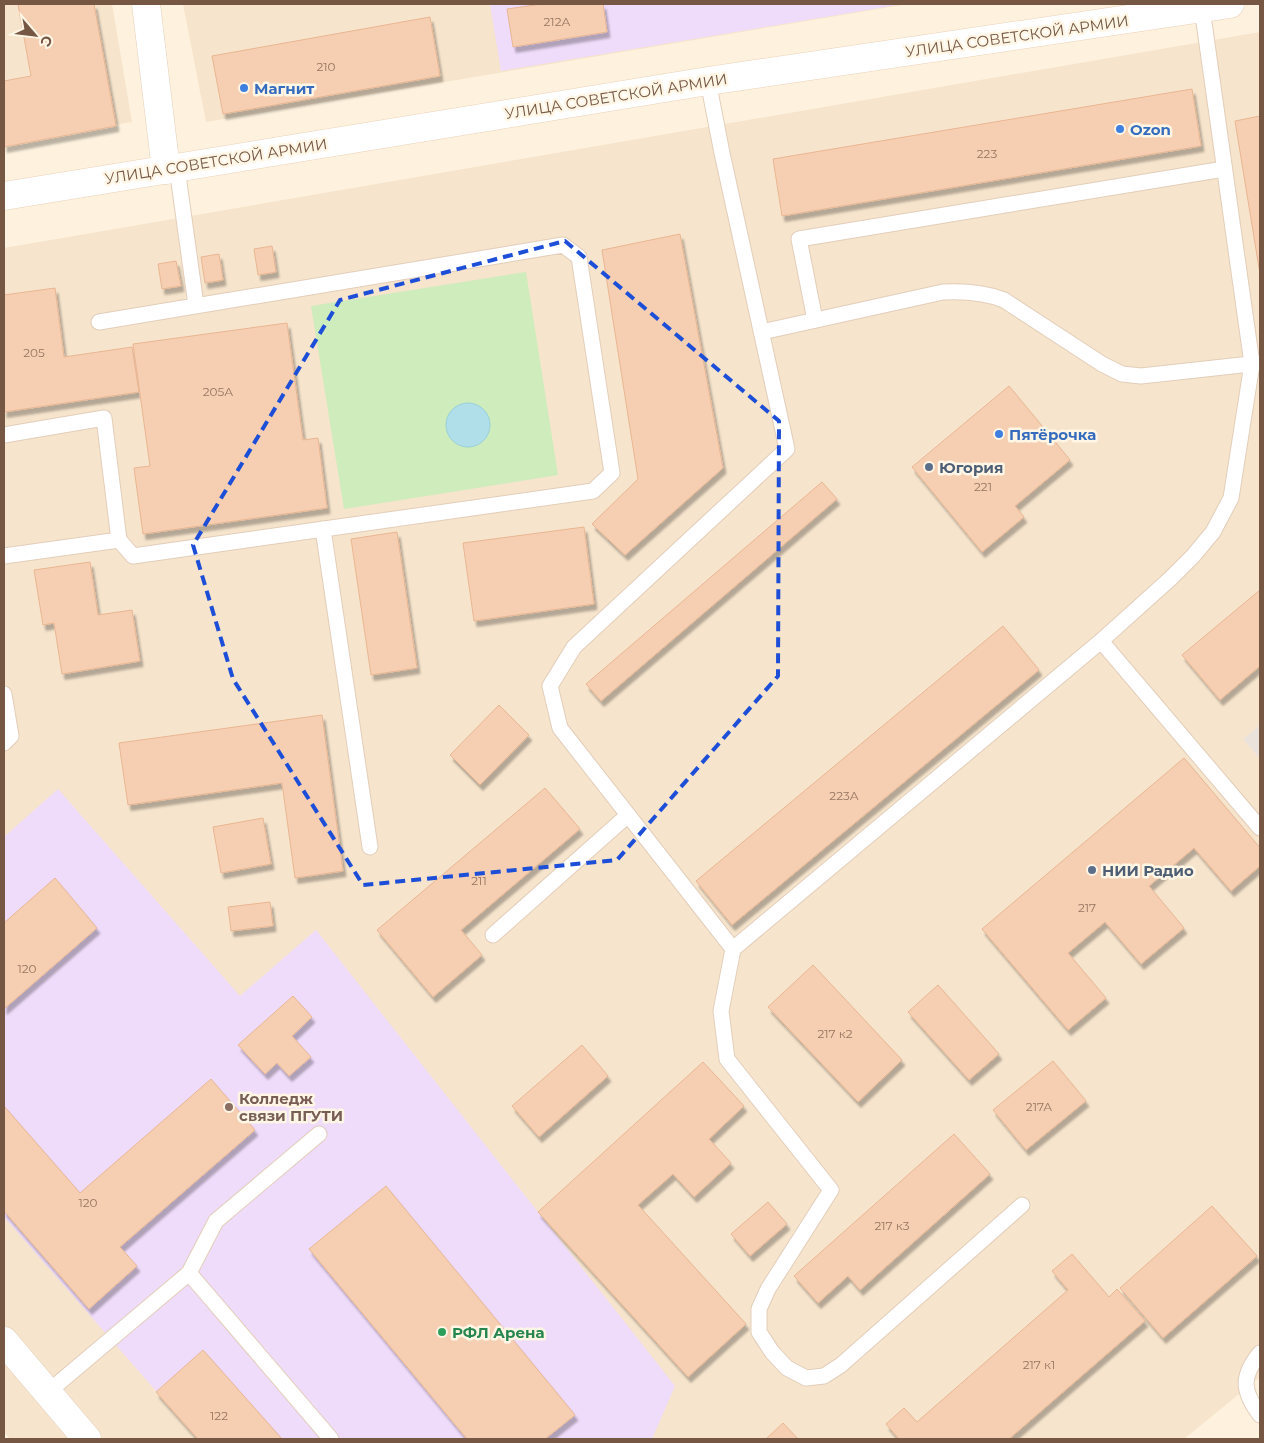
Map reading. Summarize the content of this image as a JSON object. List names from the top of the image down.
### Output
{
  "streets": {
    "main road": ["УЛИЦА СОВЕТСКОЙ АРМИИ"]
  },
  "places": [
    "Магнит",
    "Ozon",
    "Пятёрочка",
    "Югория",
    "НИИ Радио",
    "Колледж связи ПГУТИ",
    "РФЛ Арена"
  ],
  "house_numbers": [
    "212А",
    "210",
    "223",
    "205",
    "205А",
    "221",
    "223А",
    "211",
    "217",
    "120",
    "217 к2",
    "217А",
    "120",
    "217 к3",
    "217 к1",
    "122"
  ],
  "north": "bottom right"
}
